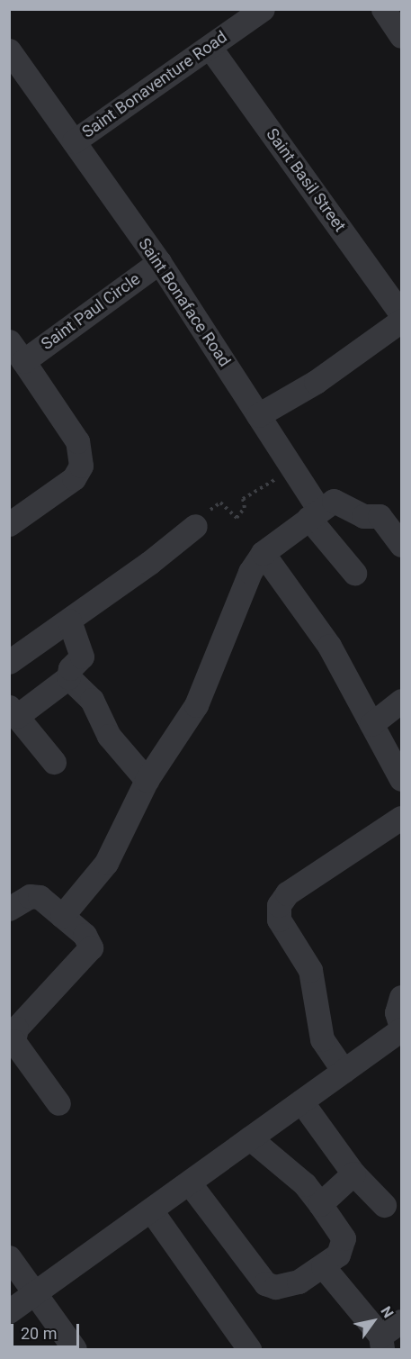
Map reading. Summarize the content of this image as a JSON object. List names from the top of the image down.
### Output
{
  "streets": {
    "street": [
      "Saint Bonaventure Road",
      "Saint Basil Street",
      "Saint Bonaface Road",
      "Saint Paul Circle"
    ]
  },
  "crossings": [
    ["Saint Bonaventure Road", "Saint Basil Street"],
    ["Saint Bonaventure Road", "Saint Bonaface Road"],
    ["Saint Bonaface Road", "Saint Paul Circle"]
  ],
  "scale_bar": "20 m",
  "north": "top right"
}
